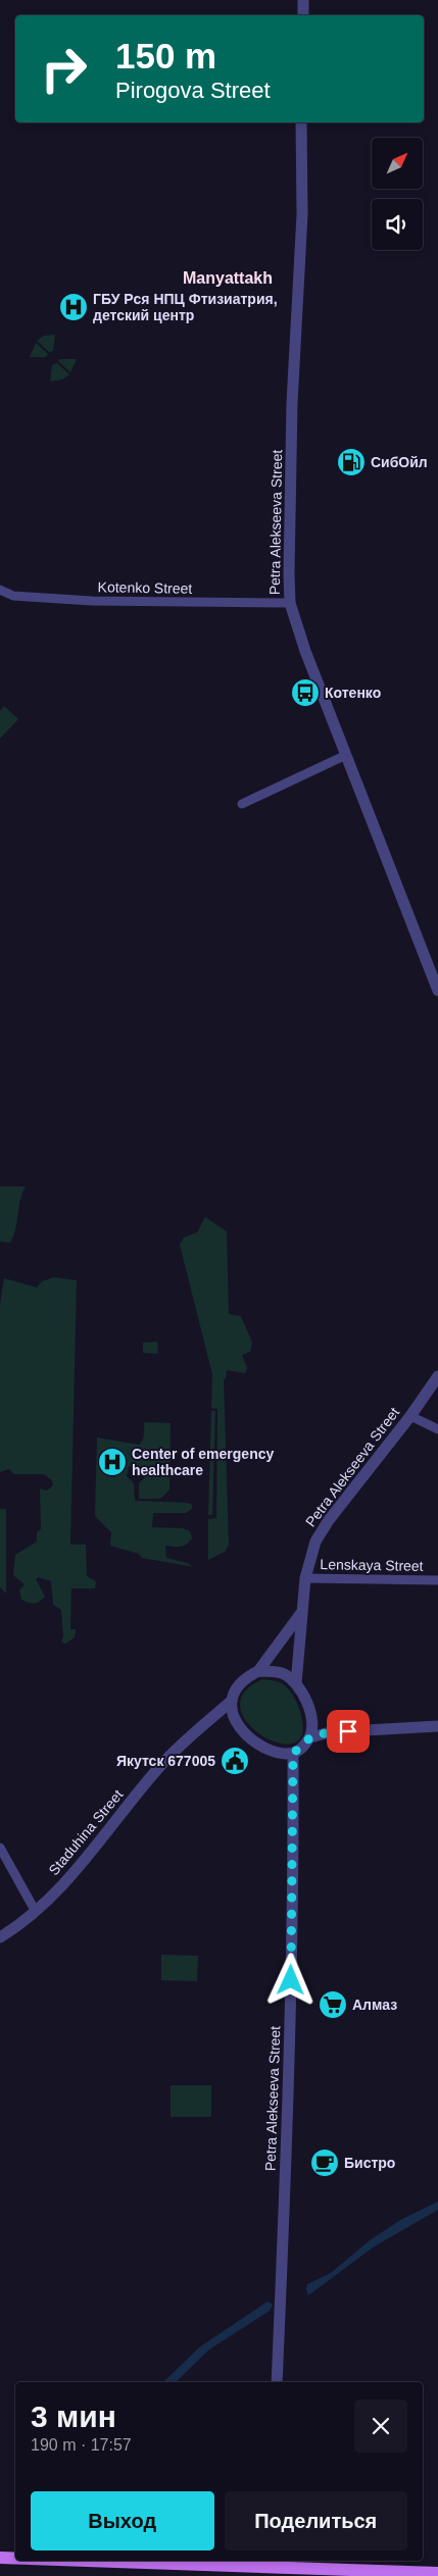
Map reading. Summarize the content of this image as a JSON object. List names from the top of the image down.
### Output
{
  "streets": {
    "street": [
      "Petra Alekseeva Street",
      "Kotenko Street",
      "Lenskaya Street",
      "Staduhina Street"
    ]
  },
  "crossings": [
    ["Petra Alekseeva Street", "Kotenko Street"],
    ["Petra Alekseeva Street", "Lenskaya Street"],
    ["Petra Alekseeva Street", "Staduhina Street"]
  ],
  "districts": ["Manyattakh"],
  "places": {
    "hospital": ["ГБУ Рся НПЦ Фтизиатрия, детский центр", "Center of emergency healthcare"],
    "fuel station": ["СибОйл"],
    "bus stop": ["Котенко"],
    "public building": ["Якутск 677005"],
    "supermarket": ["Алмаз"],
    "cafe": ["Бистро"]
  },
  "north": "top right",
  "page": {
    "turn": ["150 m", "Pirogova Street"],
    "heading": ["3 мин", "190 m · 17:57"],
    "buttons": ["Выход", "Поделиться"]
  }
}
